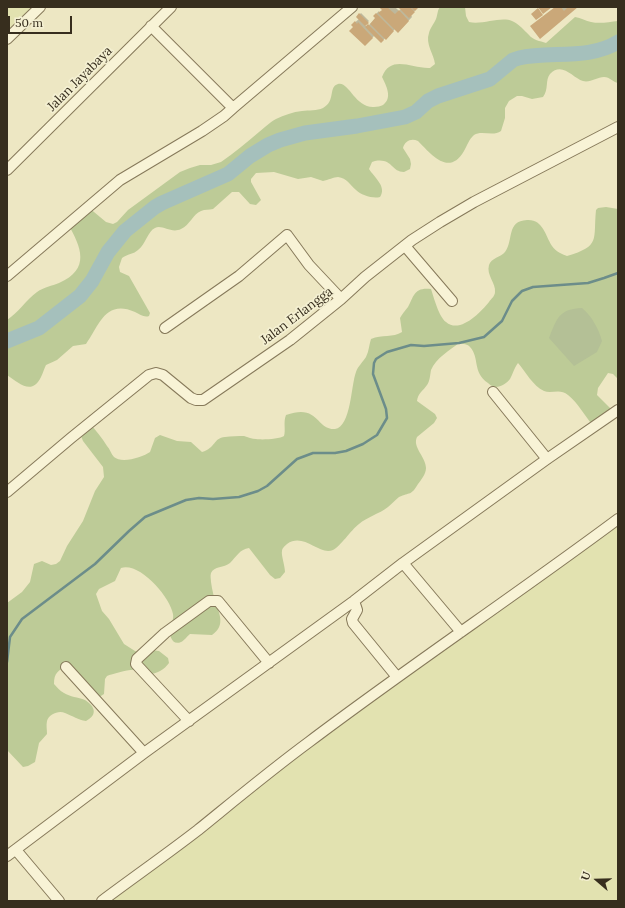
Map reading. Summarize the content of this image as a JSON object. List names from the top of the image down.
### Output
{
  "streets": {
    "street": ["Jalan Jayabaya", "Jalan Erlangga"]
  },
  "scale_bar": "50 m",
  "north": "left"
}
